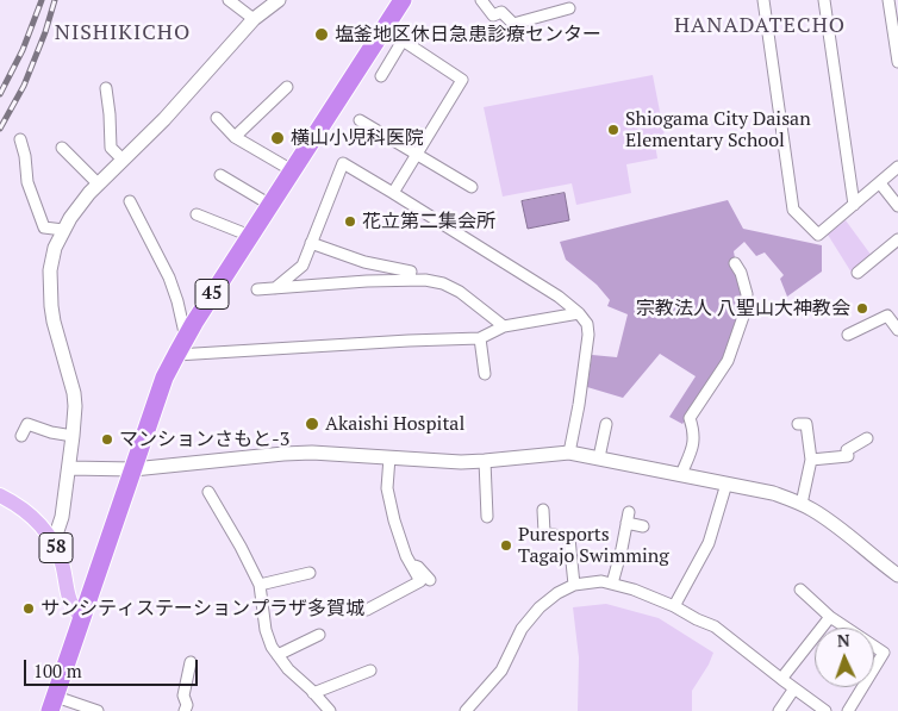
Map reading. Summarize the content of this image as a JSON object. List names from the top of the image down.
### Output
{
  "streets": {
    "highway": ["45"],
    "main road": ["58"]
  },
  "crossings": [
    ["45", "58"]
  ],
  "districts": ["HANADATECHO", "NISHIKICHO"],
  "places": [
    "塩釜地区休日急患診療センター",
    "Shiogama City Daisan Elementary School",
    "横山小児科医院",
    "花立第二集会所",
    "宗教法人 八聖山大神教会",
    "Akaishi Hospital",
    "マンションさもと-3",
    "Puresports Tagajo Swimming",
    "サンシティステーションプラザ多賀城"
  ],
  "scale_bar": "100 m",
  "north": "top"
}
